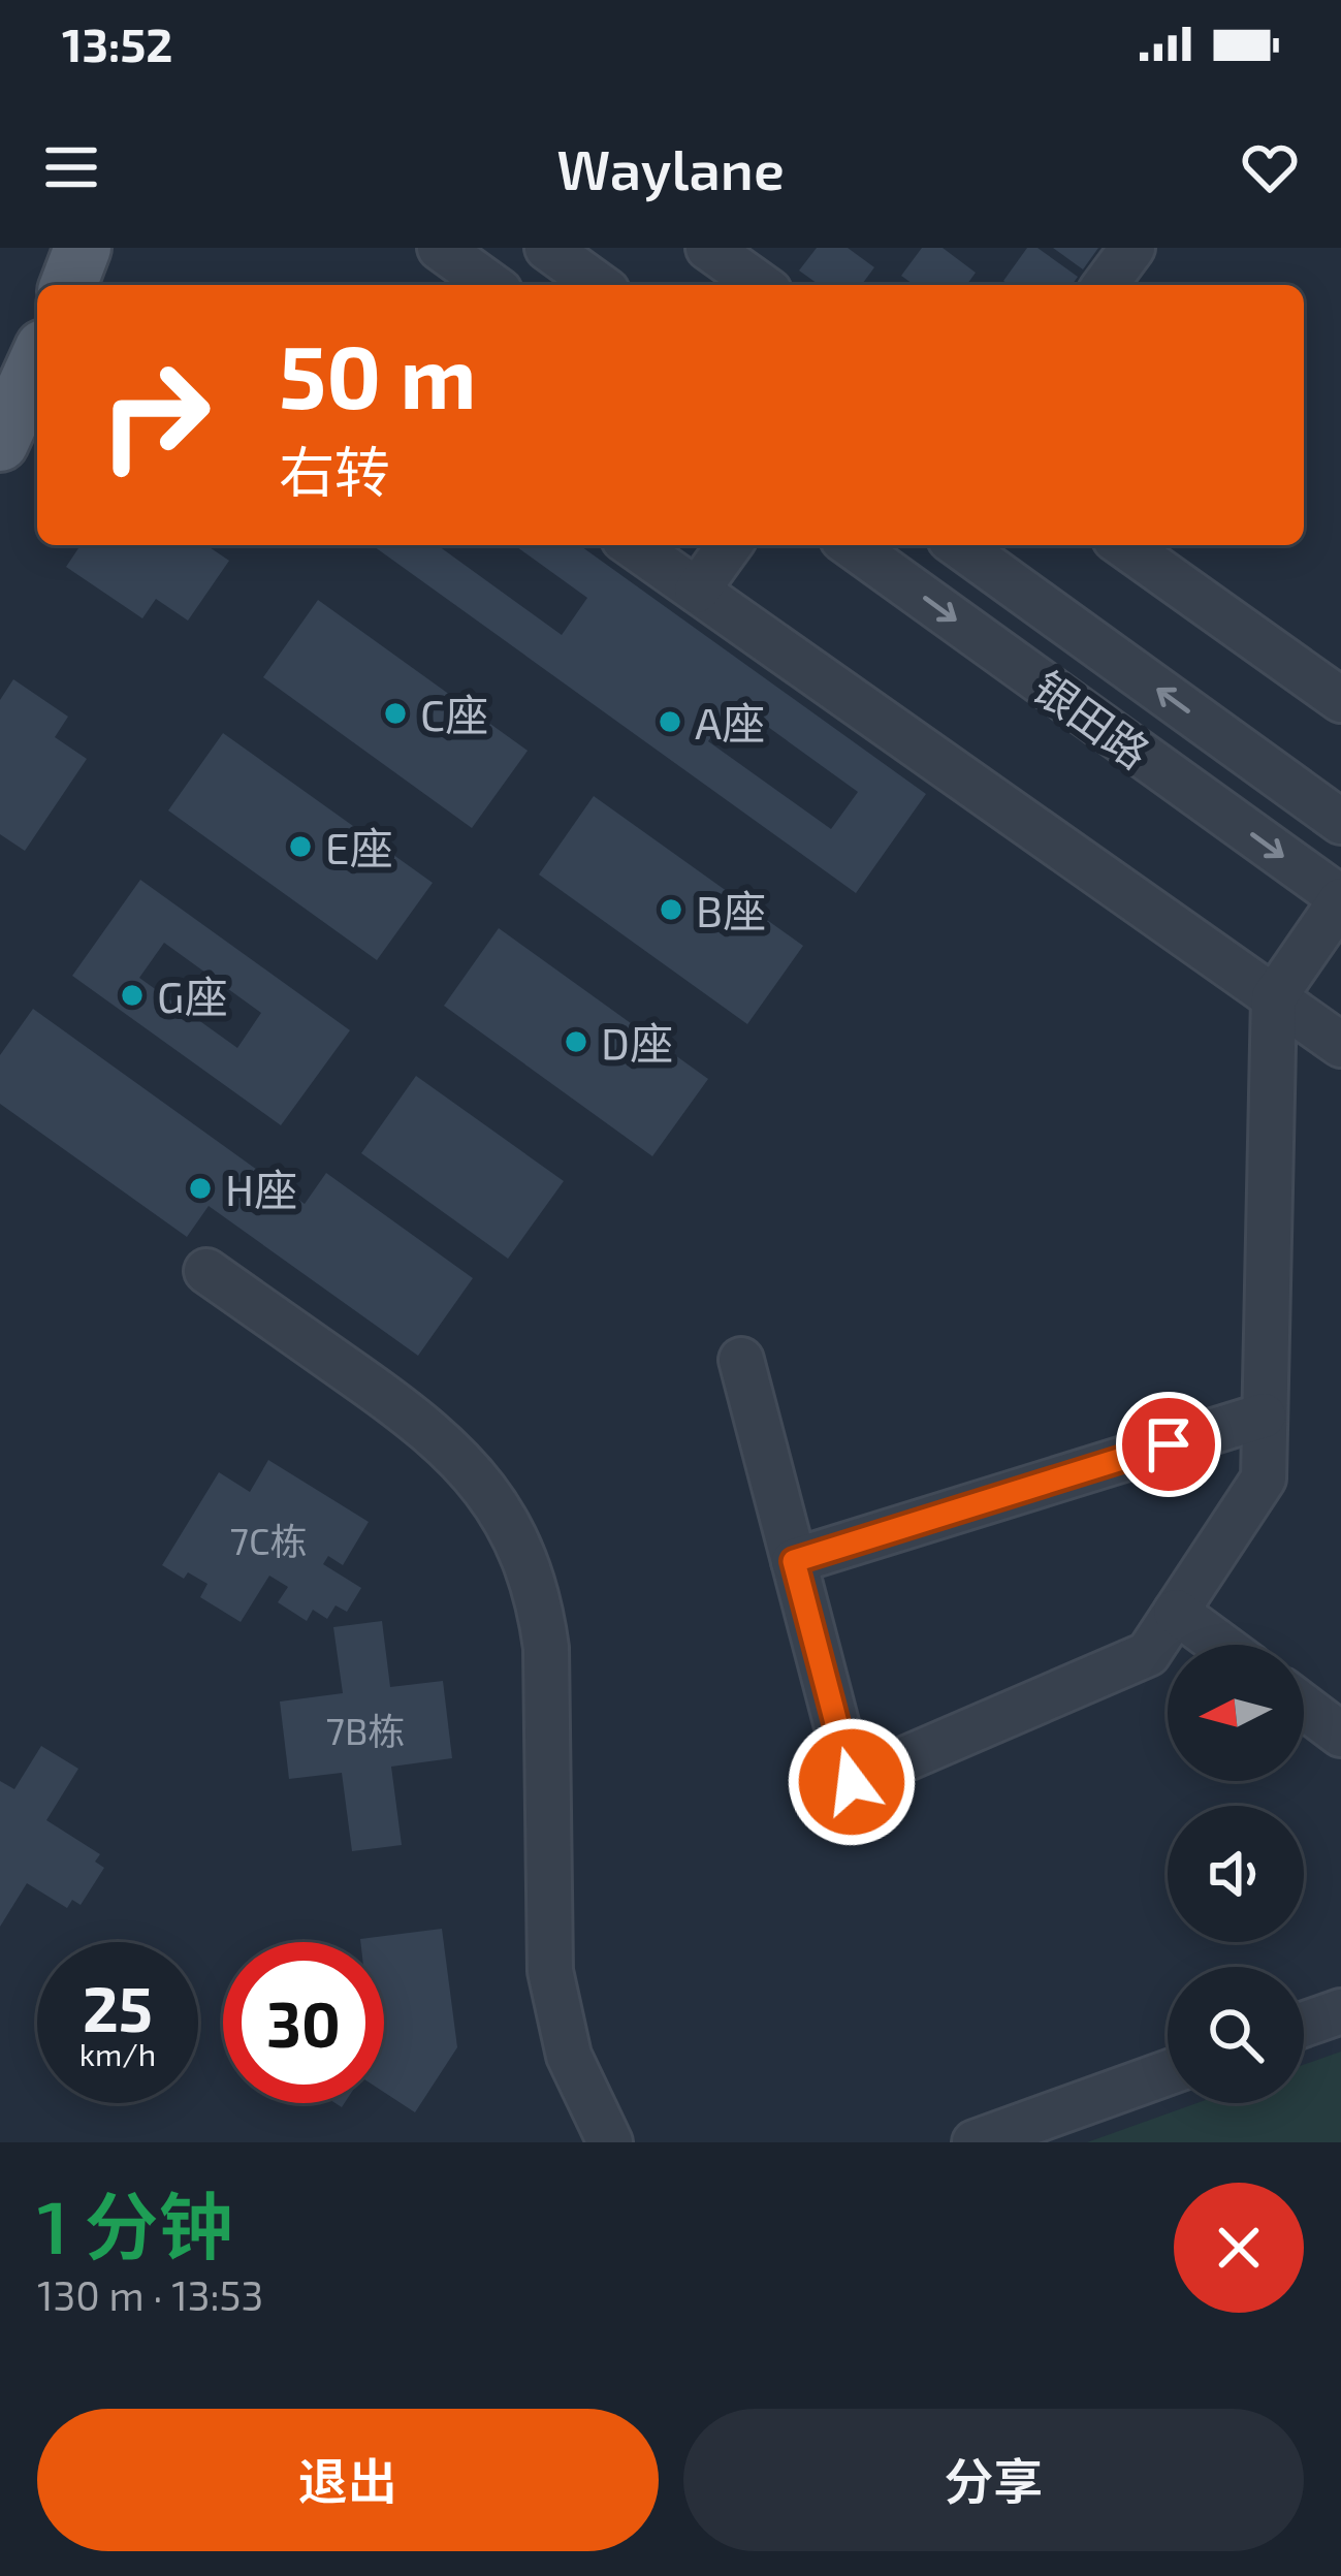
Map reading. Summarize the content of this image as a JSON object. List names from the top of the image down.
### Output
{
  "streets": {
    "street": ["银田路"]
  },
  "places": [
    "C座",
    "A座",
    "E座",
    "B座",
    "G座",
    "D座",
    "H座"
  ],
  "house_numbers": ["7C栋", "7B栋"],
  "north": "left",
  "page": {
    "status": "13:52",
    "header": "Waylane",
    "turn": ["50 m", "右转"],
    "speed": "25 km/h",
    "limit": "30",
    "heading": ["1 分钟", "130 m · 13:53"],
    "buttons": ["退出", "分享"]
  }
}
